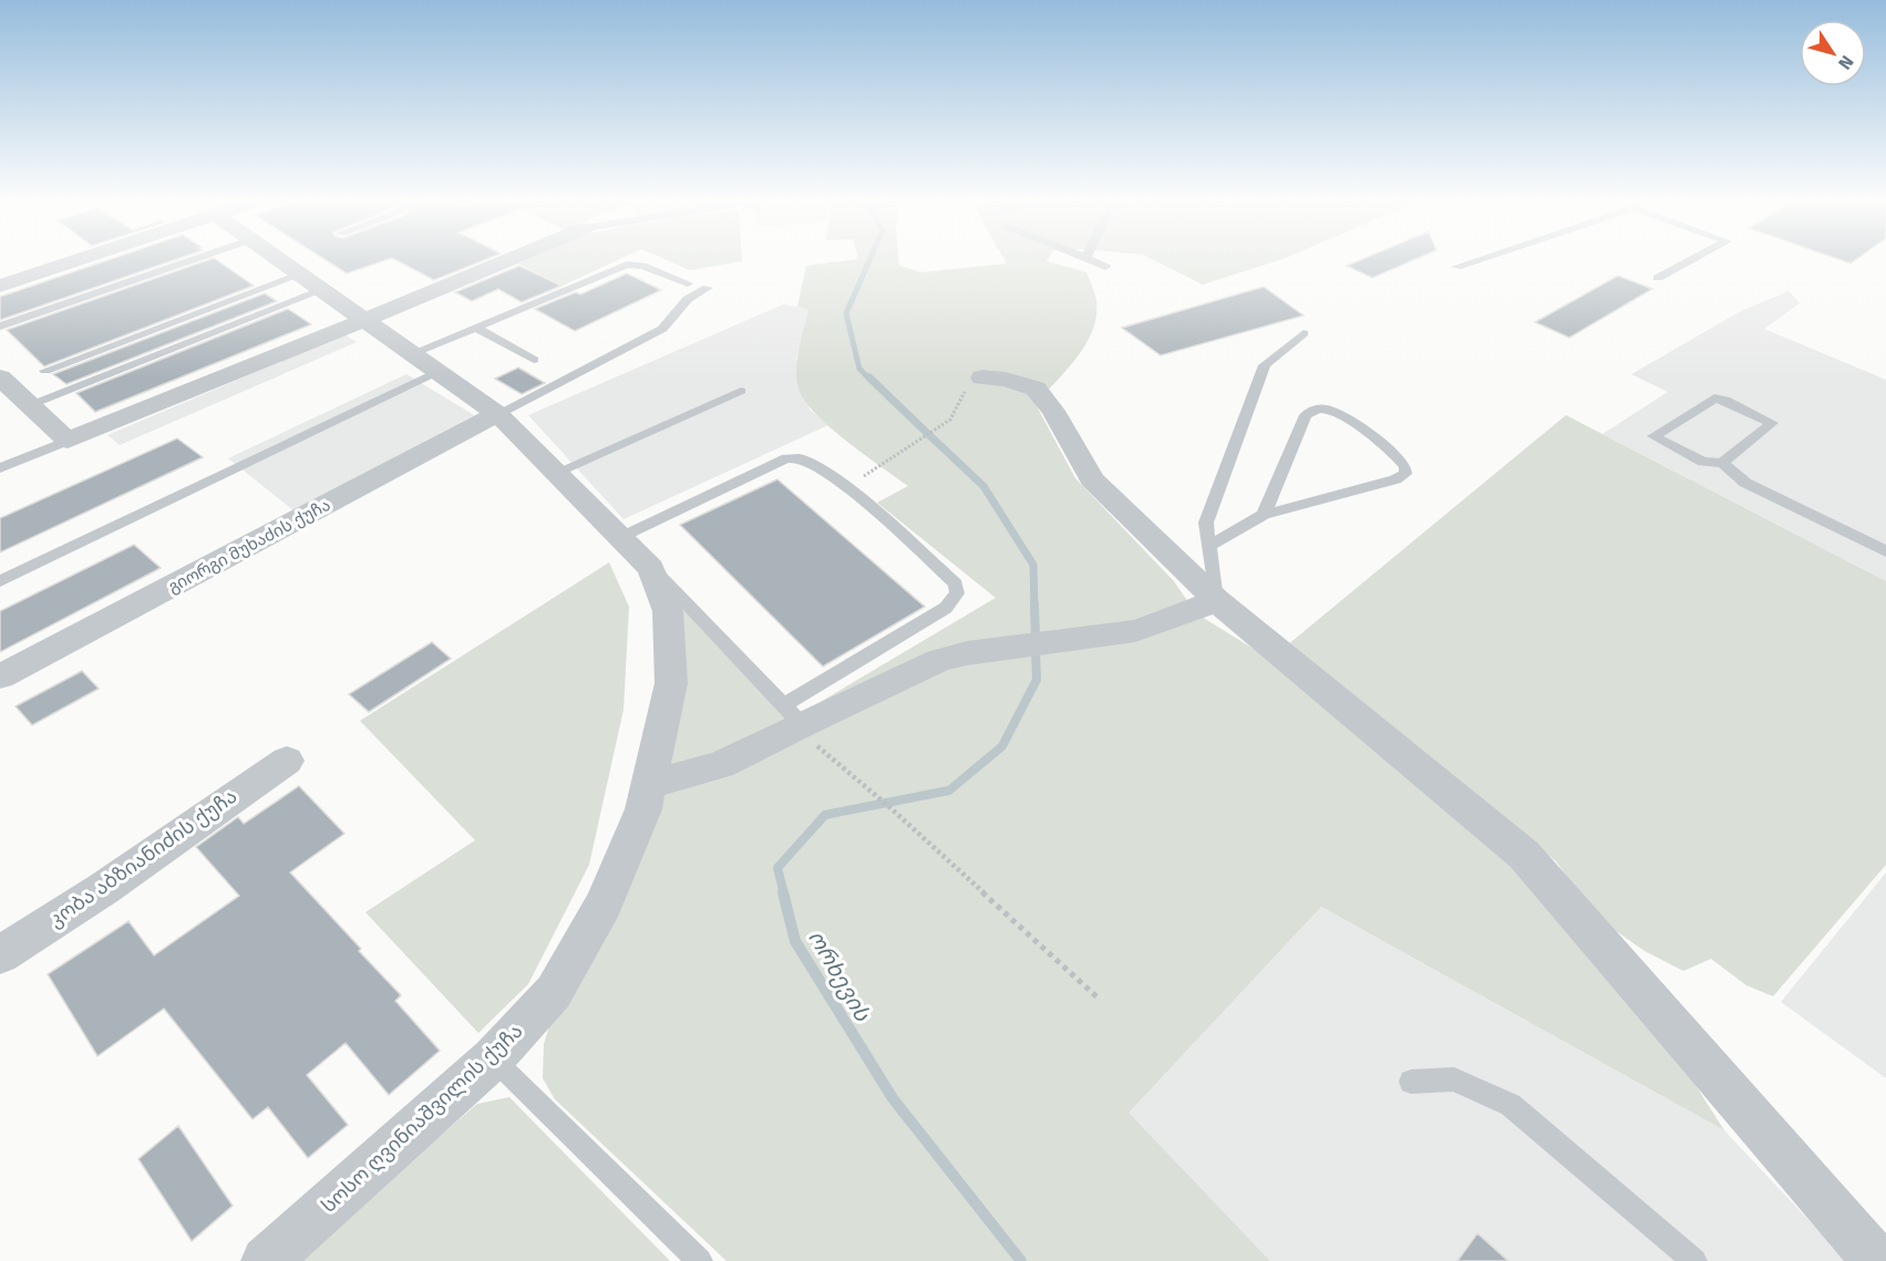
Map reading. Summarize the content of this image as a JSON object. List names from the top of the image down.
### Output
{
  "streets": {
    "street": ["გიორგი მუხაძის ქუჩა", "კობა აბზიანიძის ქუჩა", "სოსო ღვინიაშვილის ქუჩა"]
  },
  "water": ["ორხევის"],
  "north": "bottom right"
}
